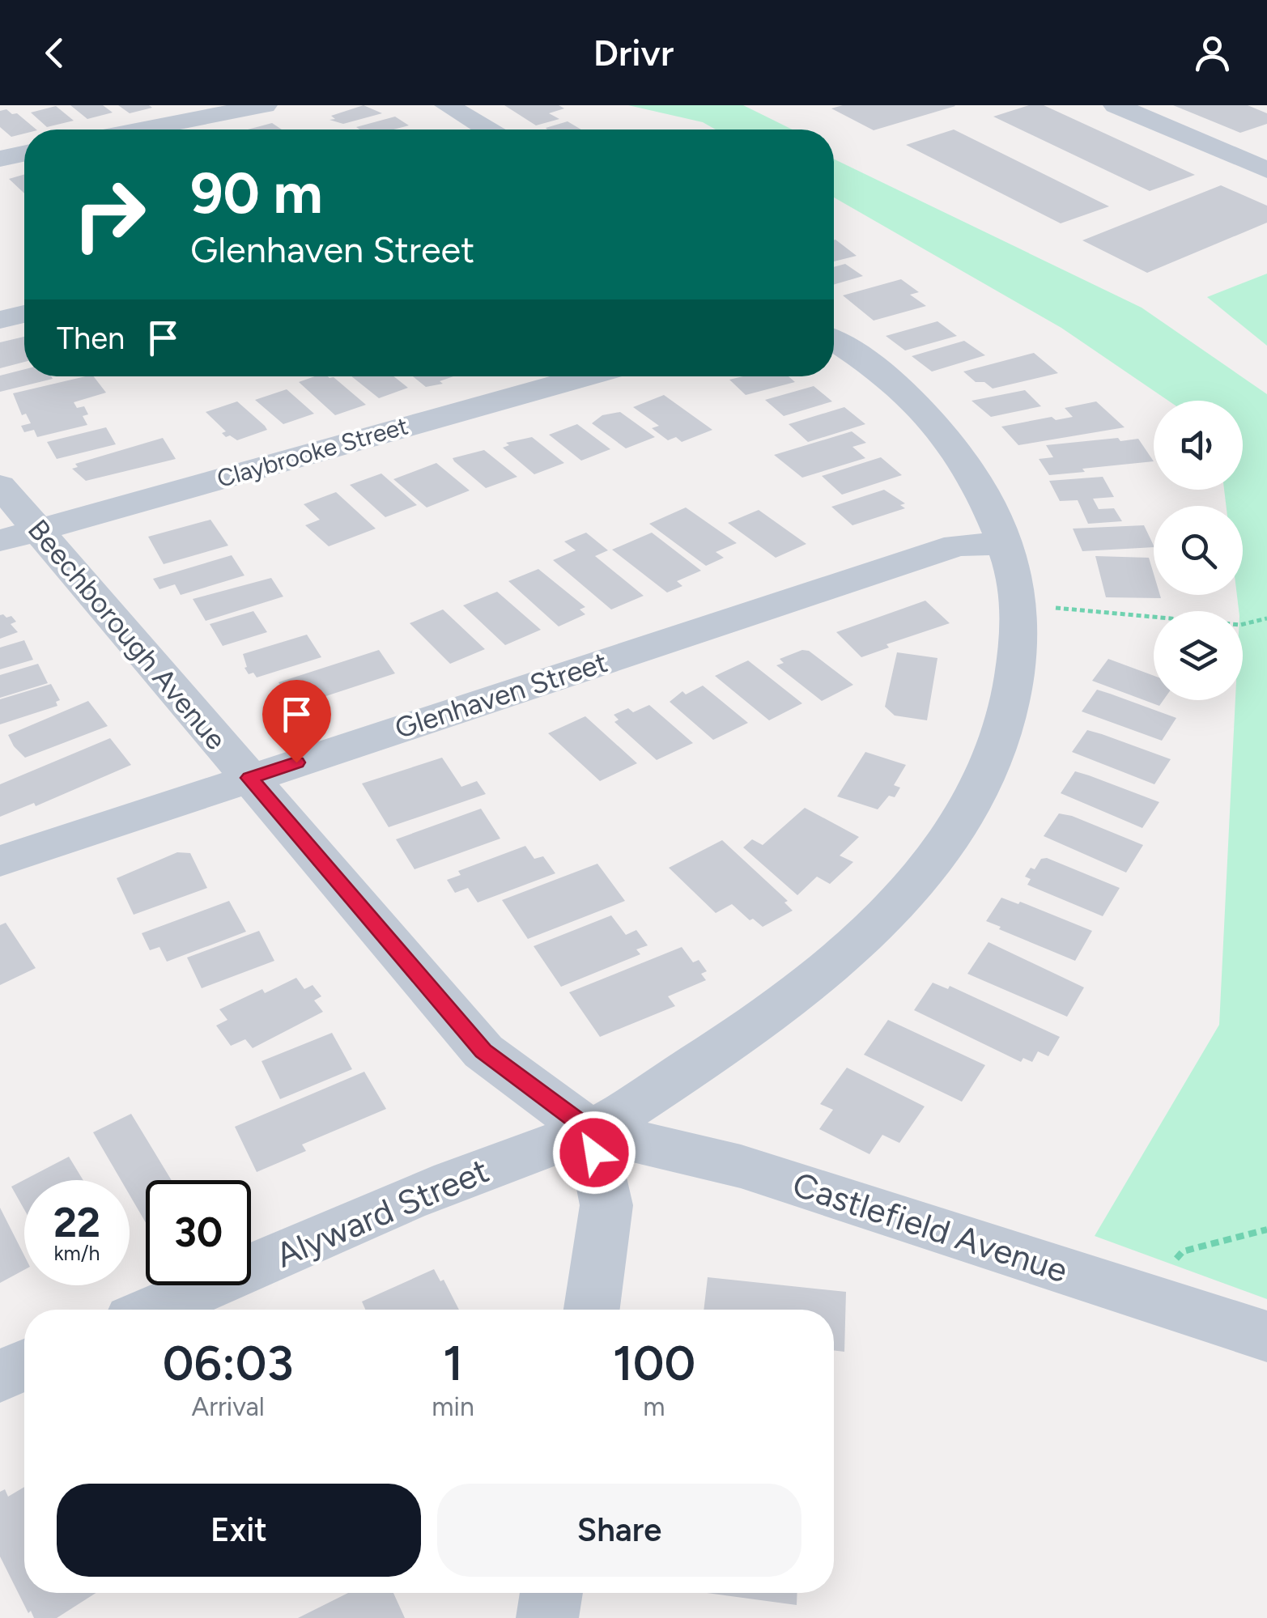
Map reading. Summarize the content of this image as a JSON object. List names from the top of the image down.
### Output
{
  "streets": {
    "street": [
      "Claybrooke Street",
      "Beechborough Avenue",
      "Glenhaven Street",
      "Alyward Street",
      "Castlefield Avenue"
    ]
  },
  "crossings": [
    ["Claybrooke Street", "Beechborough Avenue"],
    ["Beechborough Avenue", "Glenhaven Street"],
    ["Beechborough Avenue", "Alyward Street"],
    ["Beechborough Avenue", "Castlefield Avenue"],
    ["Alyward Street", "Castlefield Avenue"]
  ],
  "page": {
    "header": "Drivr",
    "turn": ["90 m", "Glenhaven Street"],
    "then": "Then",
    "speed": "22 km/h",
    "limit": "30",
    "eta": [
      "06:03",
      "Arrival",
      "1",
      "min",
      "100",
      "m"
    ],
    "buttons": ["Exit", "Share"]
  }
}
